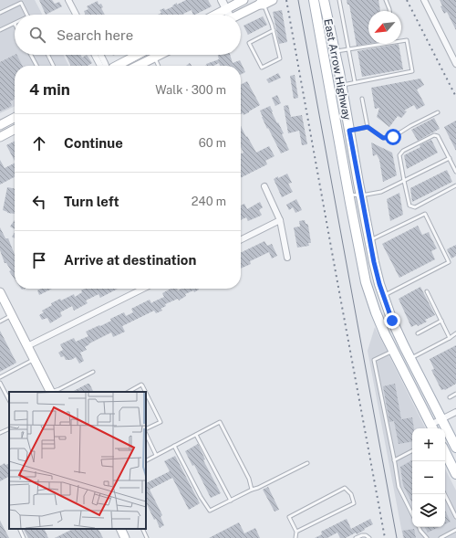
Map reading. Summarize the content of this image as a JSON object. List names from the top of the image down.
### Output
{
  "streets": {
    "main road": ["East Arrow Highway"]
  },
  "north": "bottom left",
  "page": {
    "search": "Search here",
    "heading": ["4 min", "Walk · 300 m"],
    "list": [
      ["Continue", "60 m"],
      ["Turn left", "240 m"],
      "Arrive at destination"
    ],
    "map_buttons": ["+", "−"]
  }
}
